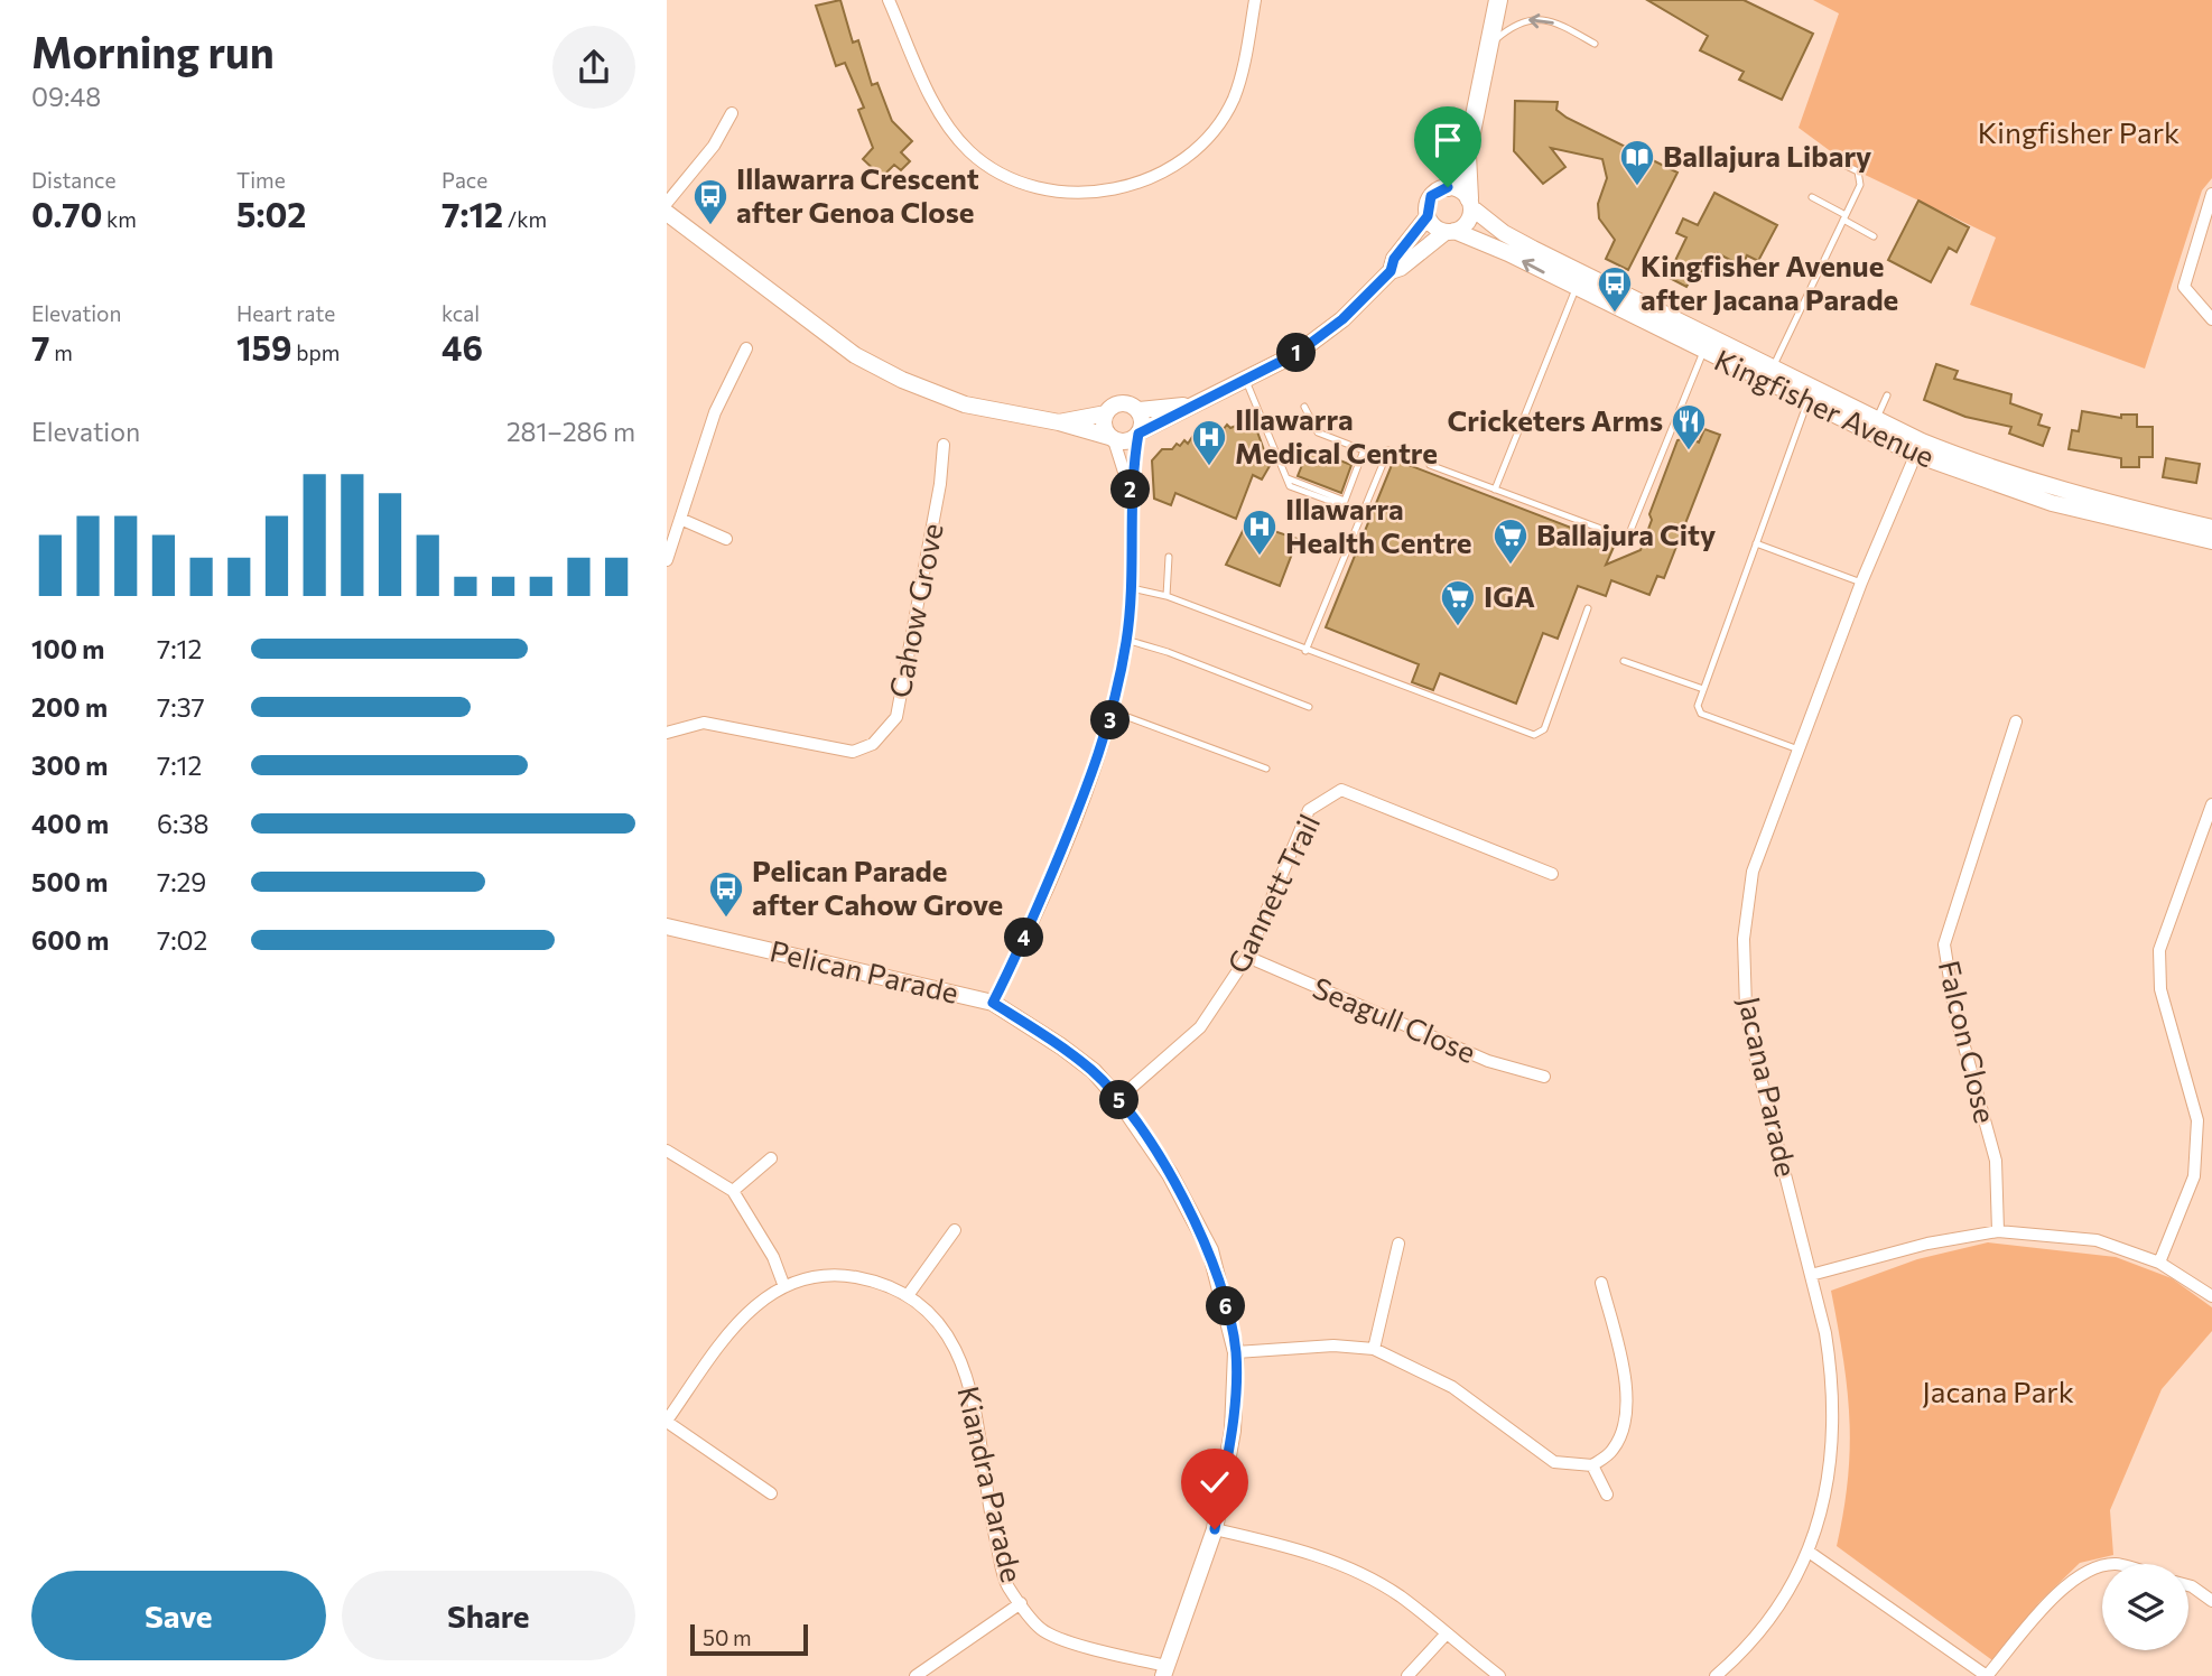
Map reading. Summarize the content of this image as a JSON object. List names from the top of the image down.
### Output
{
  "streets": {
    "street": [
      "Kingfisher Avenue",
      "Cahow Grove",
      "Gannett Trail",
      "Pelican Parade",
      "Seagull Close",
      "Falcon Close",
      "Jacana Parade",
      "Kiandra Parade"
    ]
  },
  "crossings": [
    ["Kingfisher Avenue", "Jacana Parade"],
    ["Gannett Trail", "Pelican Parade"],
    ["Gannett Trail", "Seagull Close"],
    ["Pelican Parade", "Kiandra Parade"]
  ],
  "parks": ["Kingfisher Park", "Jacana Park"],
  "places": {
    "library": ["Ballajura Libary"],
    "bus stop": ["Illawarra Crescent after Genoa Close", "Kingfisher Avenue after Jacana Parade", "Pelican Parade after Cahow Grove"],
    "restaurant": ["Cricketers Arms"],
    "hospital": ["Illawarra Medical Centre", "Illawarra Health Centre"],
    "supermarket": ["Ballajura City", "IGA"]
  },
  "scale_bar": "50 m",
  "page": {
    "heading": ["Morning run", "09:48"],
    "stats": [
      ["Distance", "0.70 km"],
      ["Time", "5:02"],
      ["Pace", "7:12 /km"],
      ["Elevation", "7 m"],
      ["Heart rate", "159 bpm"],
      ["kcal", "46"]
    ],
    "pins": [
      "1",
      "2",
      "3",
      "4",
      "5",
      "6"
    ],
    "chart": ["Elevation", "281–286 m"],
    "list": [
      {
        "name": "100 m",
        "note": "7:12"
      },
      {
        "name": "200 m",
        "note": "7:37"
      },
      {
        "name": "300 m",
        "note": "7:12"
      },
      {
        "name": "400 m",
        "note": "6:38"
      },
      {
        "name": "500 m",
        "note": "7:29"
      },
      {
        "name": "600 m",
        "note": "7:02"
      }
    ],
    "buttons": ["Save", "Share"],
    "scale": "50 m"
  }
}
